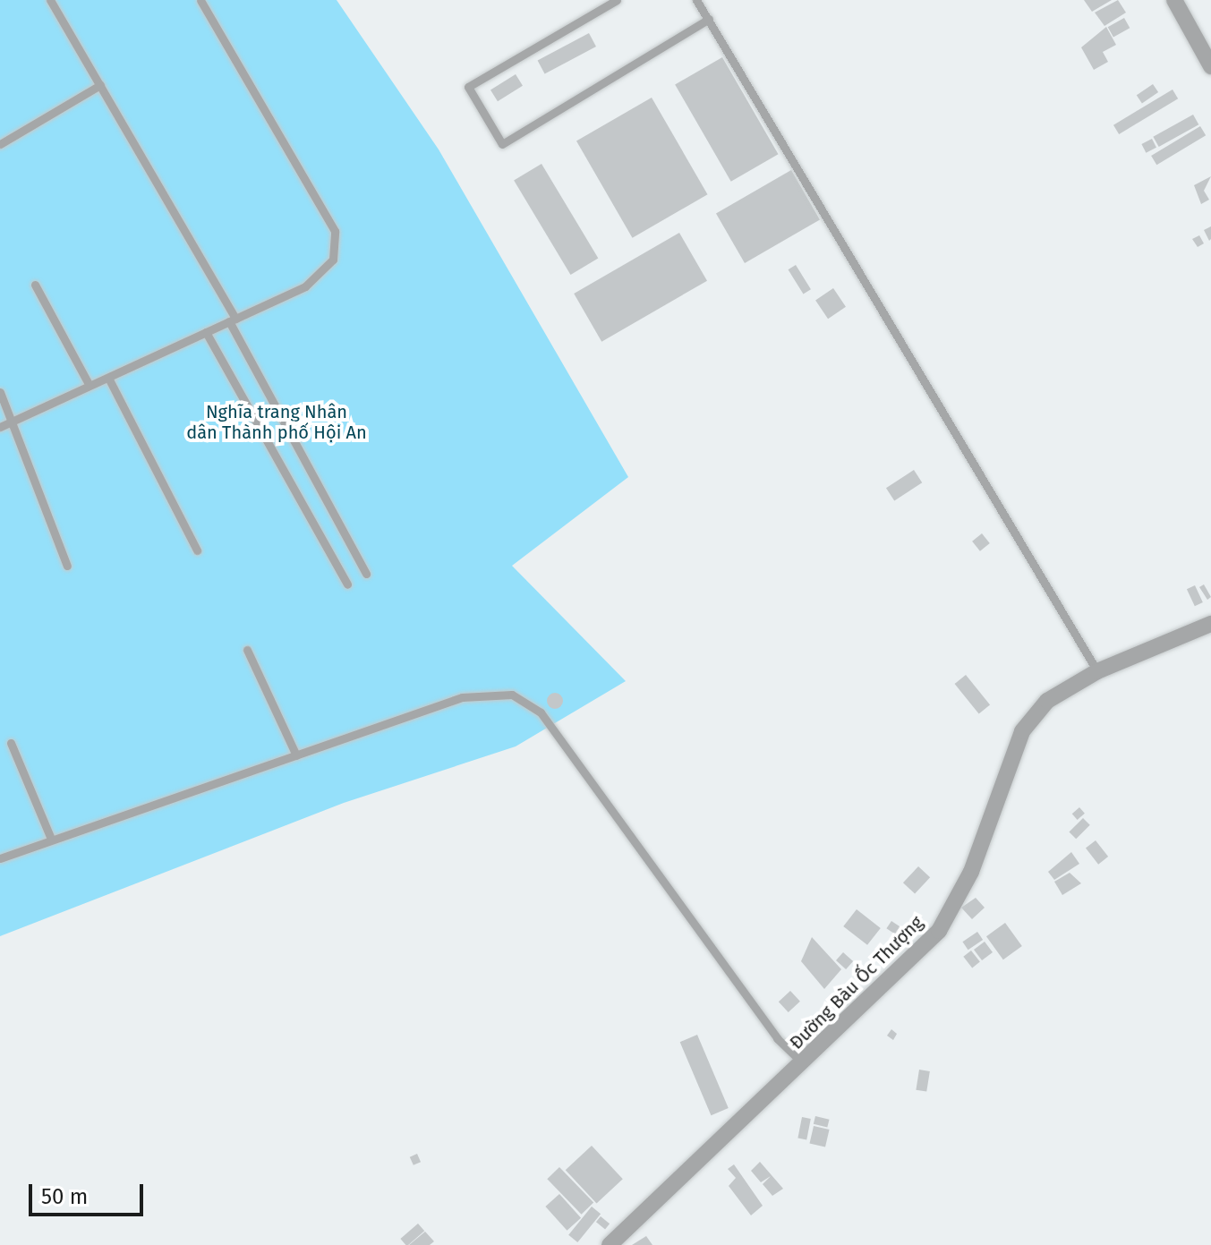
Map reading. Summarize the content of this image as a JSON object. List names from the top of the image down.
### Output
{
  "streets": {
    "street": ["Đường Bàu Ốc Thượng"]
  },
  "parks": ["Nghĩa trang Nhân dân Thành phố Hội An"],
  "scale_bar": "50 m"
}
